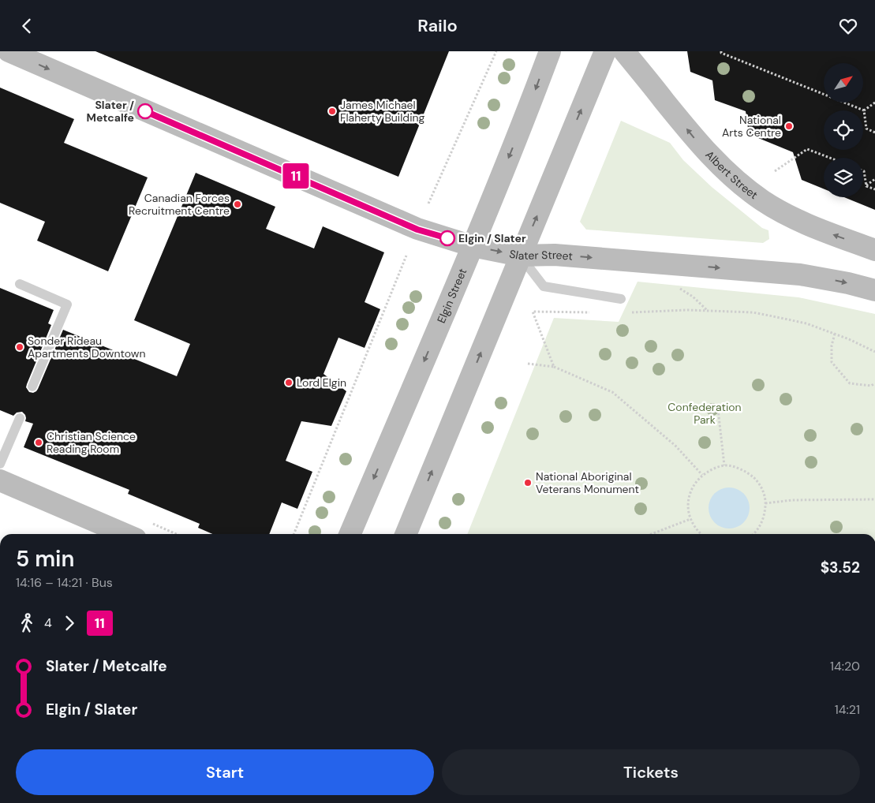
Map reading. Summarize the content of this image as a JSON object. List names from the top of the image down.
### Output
{
  "streets": {
    "main road": ["Albert Street", "Slater Street", "Elgin Street"]
  },
  "crossings": [
    ["Slater Street", "Elgin Street"]
  ],
  "one_way": ["Albert Street", "Slater Street"],
  "parks": ["Confederation Park"],
  "places": [
    "Slater / Metcalfe",
    "James Michael Flaherty Building",
    "National Arts Centre",
    "Canadian Forces Recruitment Centre",
    "Elgin / Slater",
    "Sonder Rideau Apartments Downtown",
    "Lord Elgin",
    "Christian Science Reading Room",
    "National Aboriginal Veterans Monument"
  ],
  "lines": ["bus line 11"],
  "north": "top right",
  "page": {
    "header": "Railo",
    "on_map": "11",
    "heading": ["5 min", "14:16 – 14:21 · Bus", "$3.52"],
    "legs": ["4", "11"],
    "list": [
      {
        "name": "Slater / Metcalfe",
        "value": "14:20"
      },
      {
        "name": "Elgin / Slater",
        "value": "14:21"
      }
    ],
    "buttons": ["Start", "Tickets"]
  }
}
